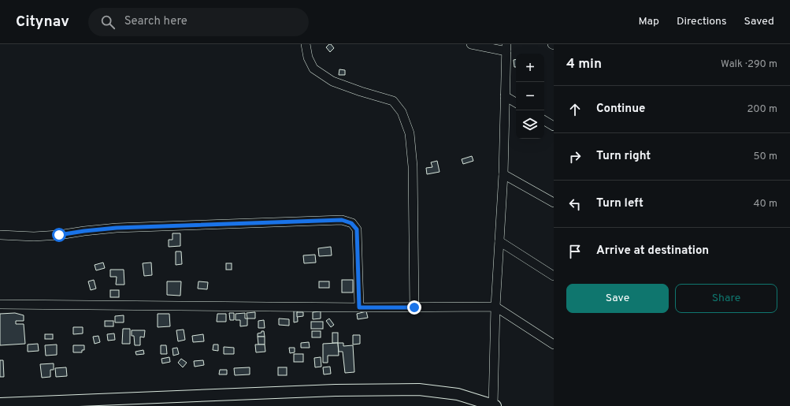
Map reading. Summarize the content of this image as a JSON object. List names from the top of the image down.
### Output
{
  "page": {
    "header": "Citynav",
    "search": "Search here",
    "nav": ["Map", "Directions", "Saved"],
    "heading": ["4 min", "Walk · 290 m"],
    "map_buttons": ["+", "−"],
    "list": [
      ["Continue", "200 m"],
      ["Turn right", "50 m"],
      ["Turn left", "40 m"],
      "Arrive at destination"
    ],
    "buttons": ["Save", "Share"]
  }
}
